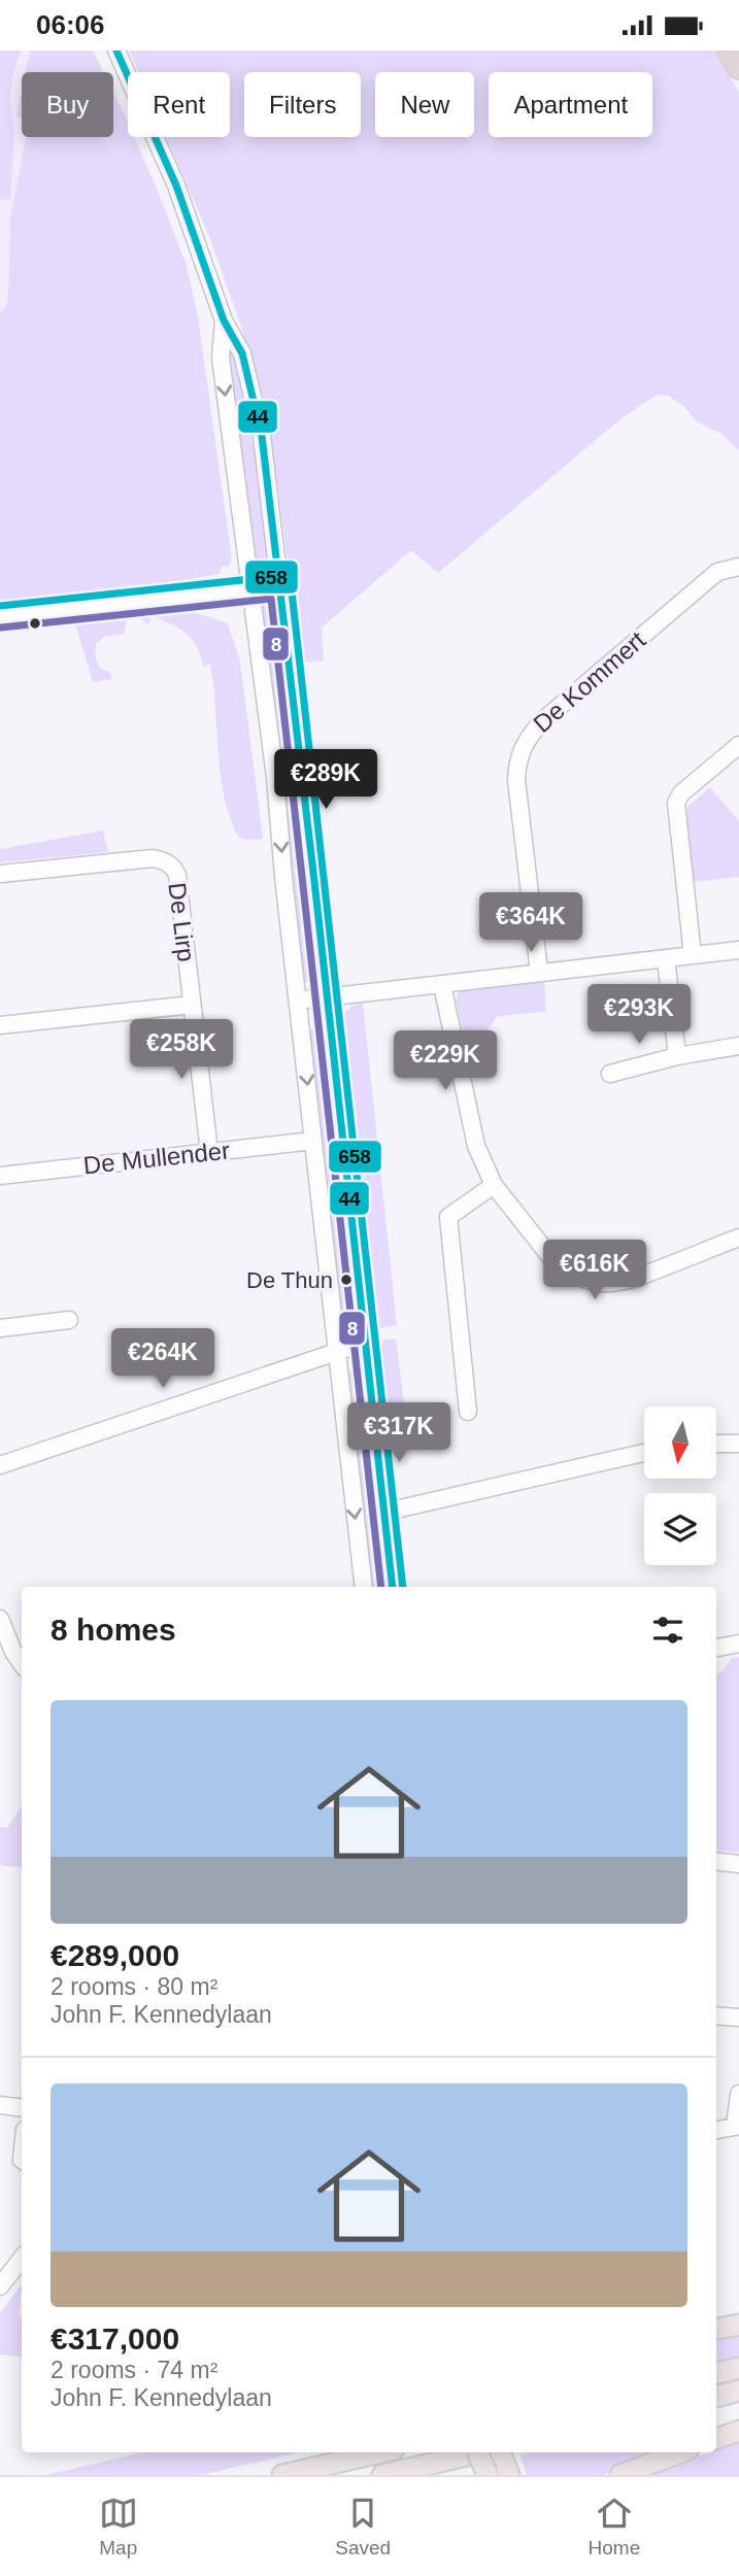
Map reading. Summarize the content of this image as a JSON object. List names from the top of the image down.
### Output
{
  "streets": {
    "street": ["De Kommert", "De Lirp", "De Mullender"]
  },
  "crossings": [
    ["De Lirp", "De Mullender"]
  ],
  "places": ["De Thun"],
  "lines": ["transit line 44", "transit line 658", "transit line 8"],
  "north": "bottom",
  "page": {
    "status": "06:06",
    "chip": [
      "Buy",
      "Rent",
      "Filters",
      "New",
      "Apartment"
    ],
    "price": [
      "€289K",
      "€364K",
      "€293K",
      "€258K",
      "€229K",
      "€616K",
      "€264K",
      "€317K"
    ],
    "heading": "8 homes",
    "list": [
      {
        "name": "€289,000",
        "note": "2 rooms · 80 m² · John F. Kennedylaan"
      },
      {
        "name": "€317,000",
        "note": "2 rooms · 74 m² · John F. Kennedylaan"
      }
    ],
    "tabs": ["Map", "Saved", "Home"]
  }
}
